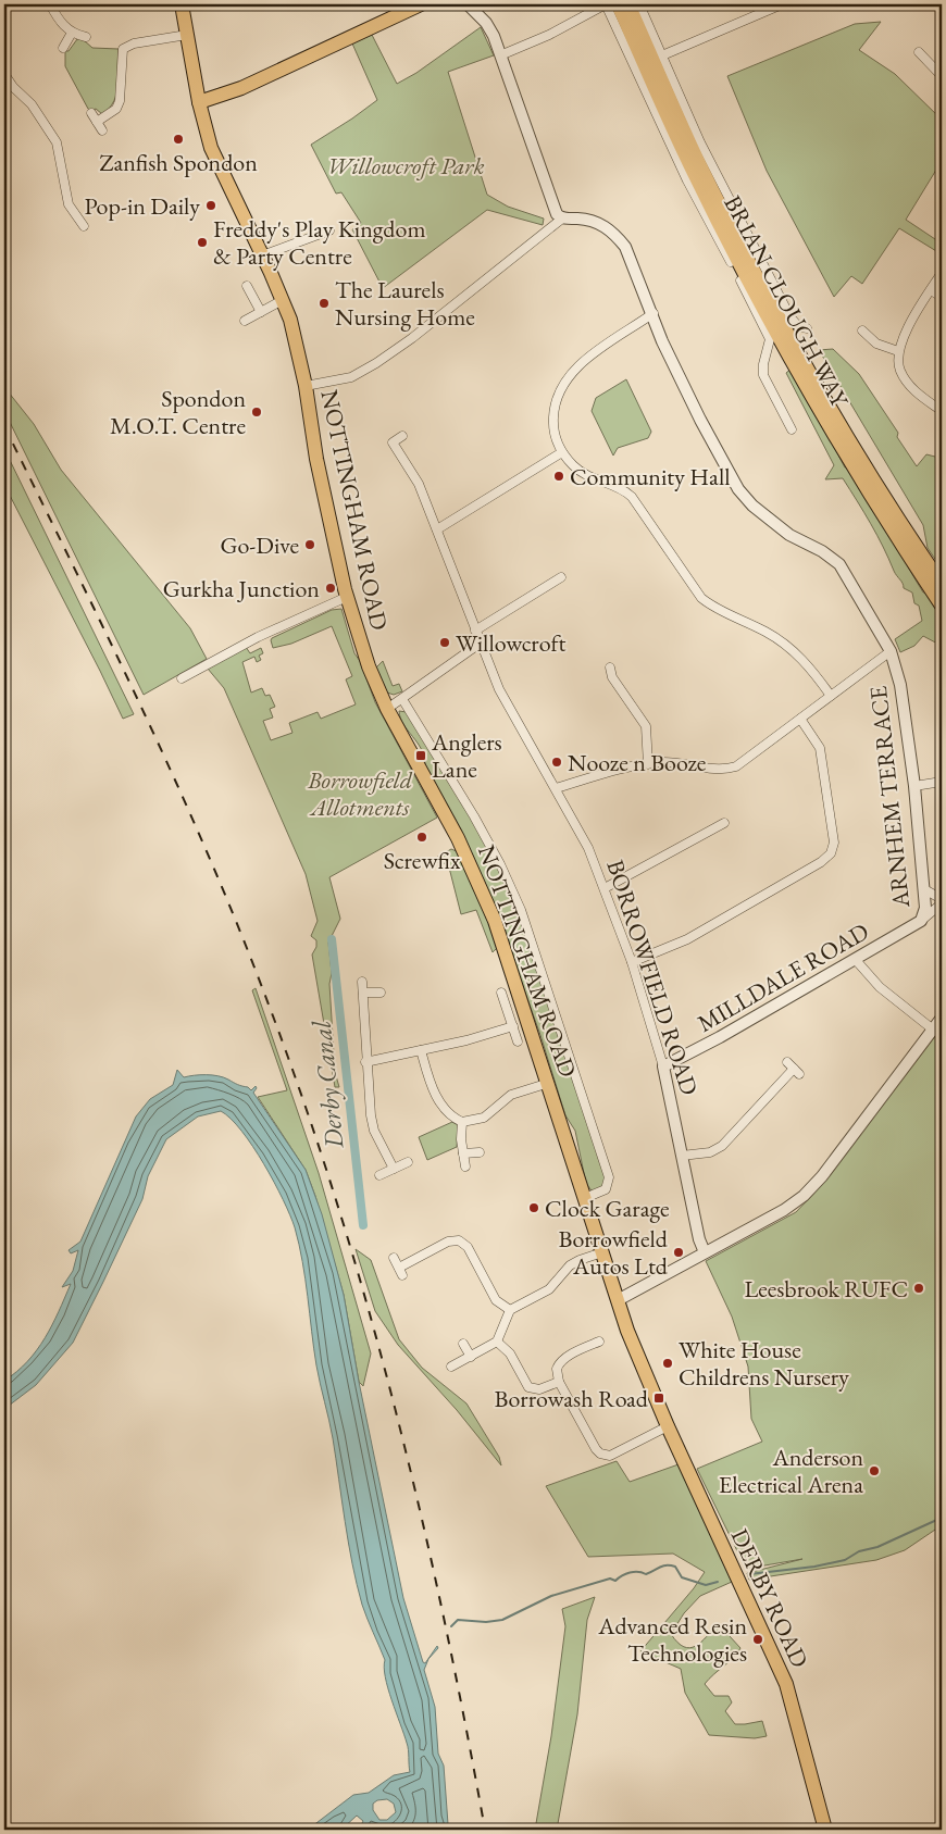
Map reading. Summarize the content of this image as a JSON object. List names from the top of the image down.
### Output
{
  "streets": {
    "main road": ["BRIAN CLOUGH WAY", "NOTTINGHAM ROAD", "DERBY ROAD"],
    "street": ["ARNHEM TERRACE", "BORROWFIELD ROAD", "MILLDALE ROAD"]
  },
  "crossings": [
    ["NOTTINGHAM ROAD", "DERBY ROAD"],
    ["ARNHEM TERRACE", "MILLDALE ROAD"],
    ["BORROWFIELD ROAD", "MILLDALE ROAD"]
  ],
  "water": ["Derby Canal"],
  "parks": ["Willowcroft Park", "Borrowfield Allotments"],
  "places": {
    "other": [
      "Zanfish Spondon",
      "Pop-in Daily",
      "Freddy's Play Kingdom & Party Centre",
      "The Laurels Nursing Home",
      "Spondon M.O.T. Centre",
      "Community Hall",
      "Go-Dive",
      "Gurkha Junction",
      "Willowcroft",
      "Nooze n Booze",
      "Screwfix",
      "Clock Garage",
      "Borrowfield Autos Ltd",
      "Leesbrook RUFC",
      "White House Childrens Nursery",
      "Anderson Electrical Arena",
      "Advanced Resin Technologies"
    ],
    "transit": ["Anglers Lane", "Borrowash Road"]
  }
}
